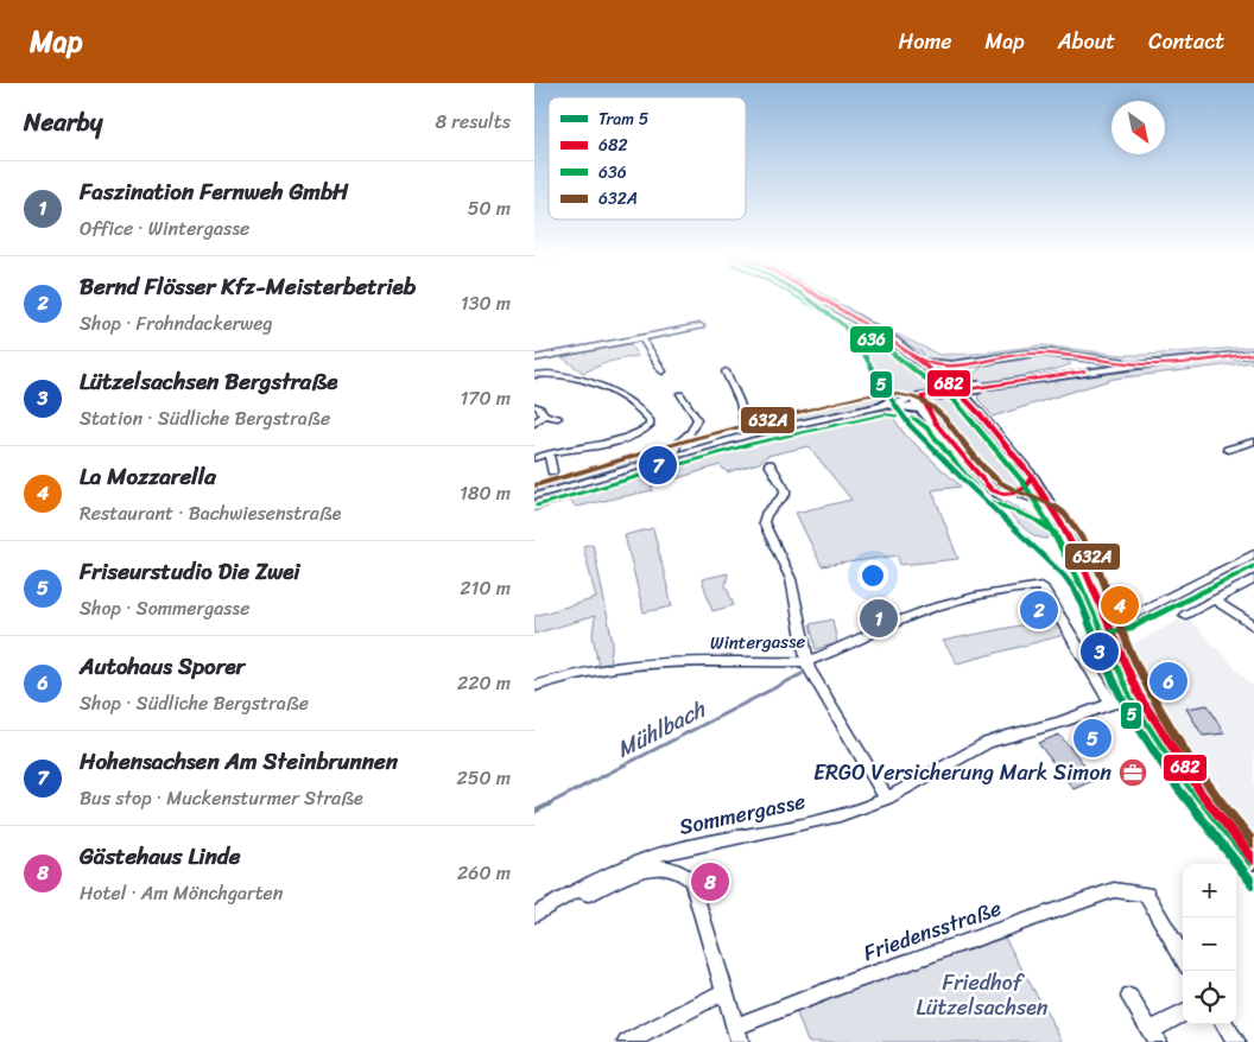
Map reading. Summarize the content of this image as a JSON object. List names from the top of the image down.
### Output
{
  "streets": {
    "street": ["Wintergasse", "Sommergasse", "Friedensstraße"]
  },
  "crossings": [
    ["Wintergasse", "Sommergasse"]
  ],
  "water": ["Mühlbach"],
  "parks": ["Friedhof Lützelsachsen"],
  "places": {
    "office": ["ERGO Versicherung Mark Simon"]
  },
  "lines": [
    "tram line 5",
    "transit line 682",
    "transit line 636",
    "transit line 632A"
  ],
  "legend": [
    "Tram 5",
    "682",
    "636",
    "632A"
  ],
  "north": "bottom right",
  "page": {
    "header": "Map",
    "nav": [
      "Home",
      "Map",
      "About",
      "Contact"
    ],
    "heading": ["Nearby", "8 results"],
    "list": [
      {
        "mark": "1",
        "name": "Faszination Fernweh GmbH",
        "note": "Office · Wintergasse",
        "value": "50 m"
      },
      {
        "mark": "2",
        "name": "Bernd Flösser Kfz-Meisterbetrieb",
        "note": "Shop · Frohndackerweg",
        "value": "130 m"
      },
      {
        "mark": "3",
        "name": "Lützelsachsen Bergstraße",
        "note": "Station · Südliche Bergstraße",
        "value": "170 m"
      },
      {
        "mark": "4",
        "name": "La Mozzarella",
        "note": "Restaurant · Bachwiesenstraße",
        "value": "180 m"
      },
      {
        "mark": "5",
        "name": "Friseurstudio Die Zwei",
        "note": "Shop · Sommergasse",
        "value": "210 m"
      },
      {
        "mark": "6",
        "name": "Autohaus Sporer",
        "note": "Shop · Südliche Bergstraße",
        "value": "220 m"
      },
      {
        "mark": "7",
        "name": "Hohensachsen Am Steinbrunnen",
        "note": "Bus stop · Muckensturmer Straße",
        "value": "250 m"
      },
      {
        "mark": "8",
        "name": "Gästehaus Linde",
        "note": "Hotel · Am Mönchgarten",
        "value": "260 m"
      }
    ],
    "pins": [
      "7",
      "4",
      "2",
      "1",
      "3",
      "6",
      "5",
      "8"
    ],
    "map_buttons": ["+", "−"]
  }
}
